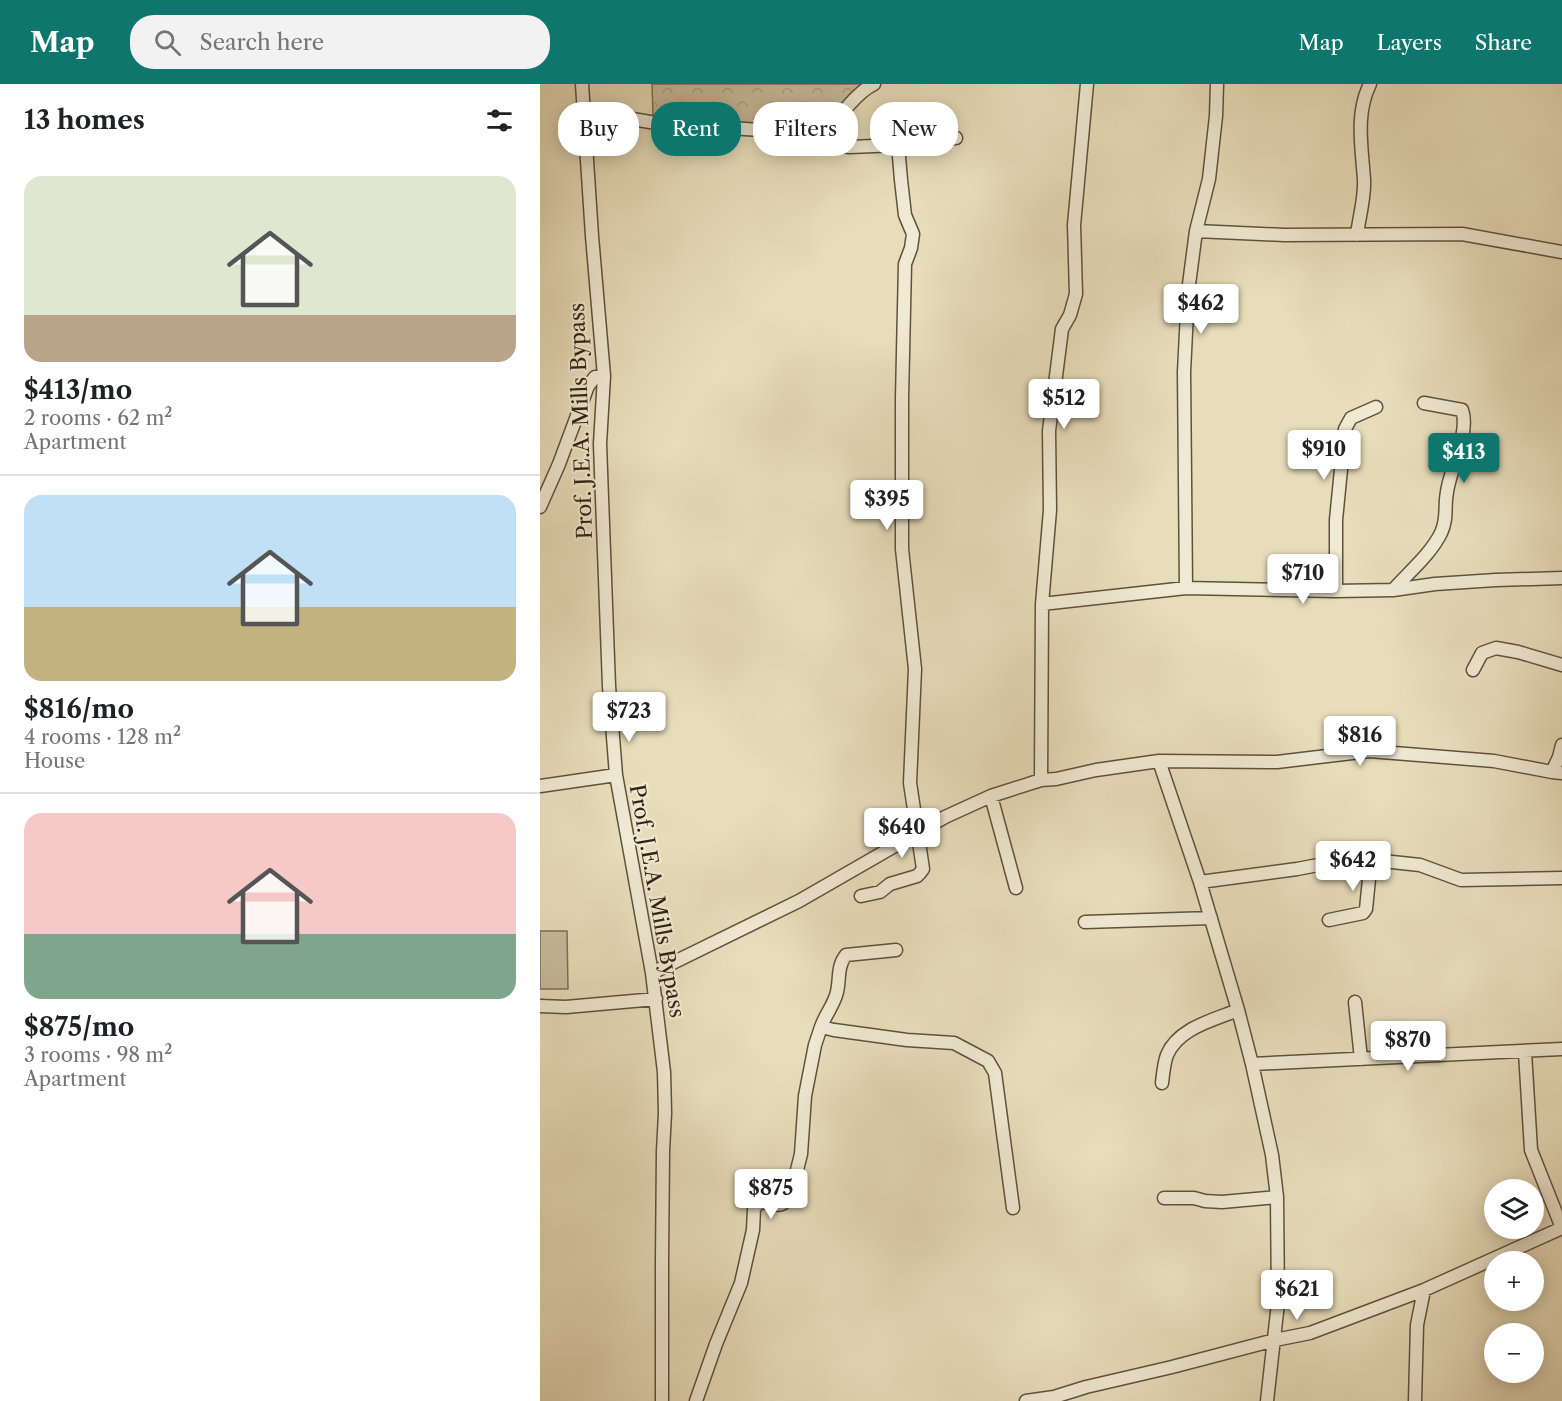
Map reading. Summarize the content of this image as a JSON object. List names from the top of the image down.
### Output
{
  "streets": {
    "street": ["Prof. J.E.A. Mills Bypass"]
  },
  "page": {
    "header": "Map",
    "search": "Search here",
    "nav": ["Map", "Layers", "Share"],
    "heading": "13 homes",
    "chip": [
      "Buy",
      "Rent",
      "Filters",
      "New"
    ],
    "list": [
      {
        "name": "$413/mo",
        "note": "2 rooms · 62 m² · Apartment"
      },
      {
        "name": "$816/mo",
        "note": "4 rooms · 128 m² · House"
      },
      {
        "name": "$875/mo",
        "note": "3 rooms · 98 m² · Apartment"
      }
    ],
    "price": [
      "$462",
      "$512",
      "$910",
      "$413",
      "$395",
      "$710",
      "$723",
      "$816",
      "$640",
      "$642",
      "$870",
      "$875",
      "$621"
    ],
    "map_buttons": ["+", "−"]
  }
}
